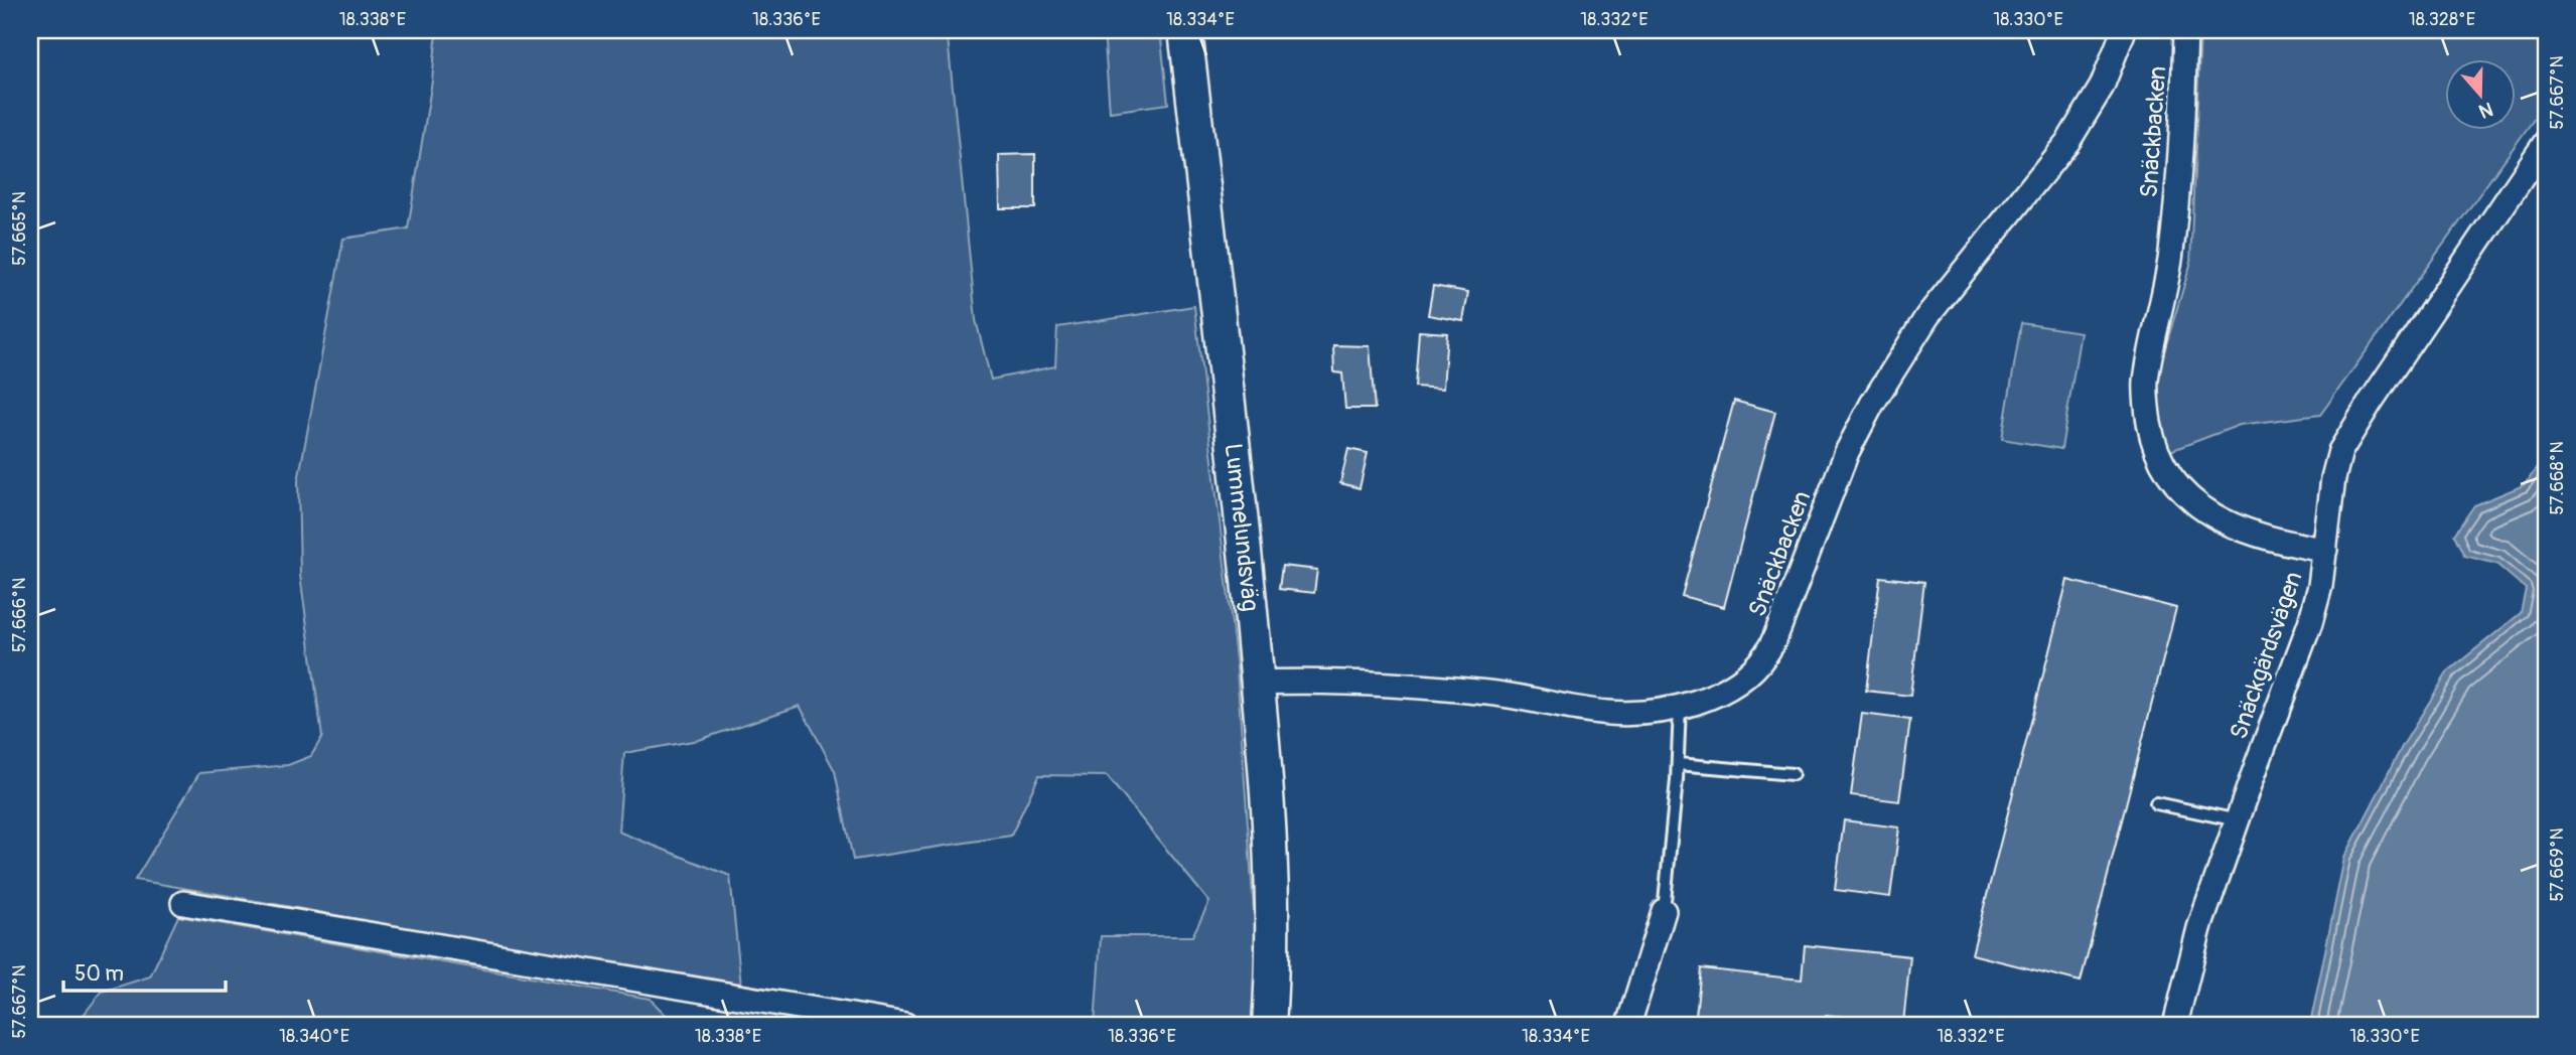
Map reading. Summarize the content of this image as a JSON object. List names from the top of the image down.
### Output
{
  "streets": {
    "main road": ["Lummelundsväg"],
    "street": ["Snäckbacken", "Snäckgärdsvägen"]
  },
  "crossings": [
    ["Snäckbacken", "Lummelundsväg"],
    ["Snäckbacken", "Snäckgärdsvägen"]
  ],
  "scale_bar": "50 m",
  "north": "bottom",
  "coordinates": [
    "18.338°E",
    "18.336°E",
    "18.334°E",
    "18.332°E",
    "18.330°E",
    "18.328°E",
    "57.667°N",
    "57.665°N",
    "57.668°N",
    "57.666°N",
    "57.669°N",
    "18.340°E"
  ]
}
